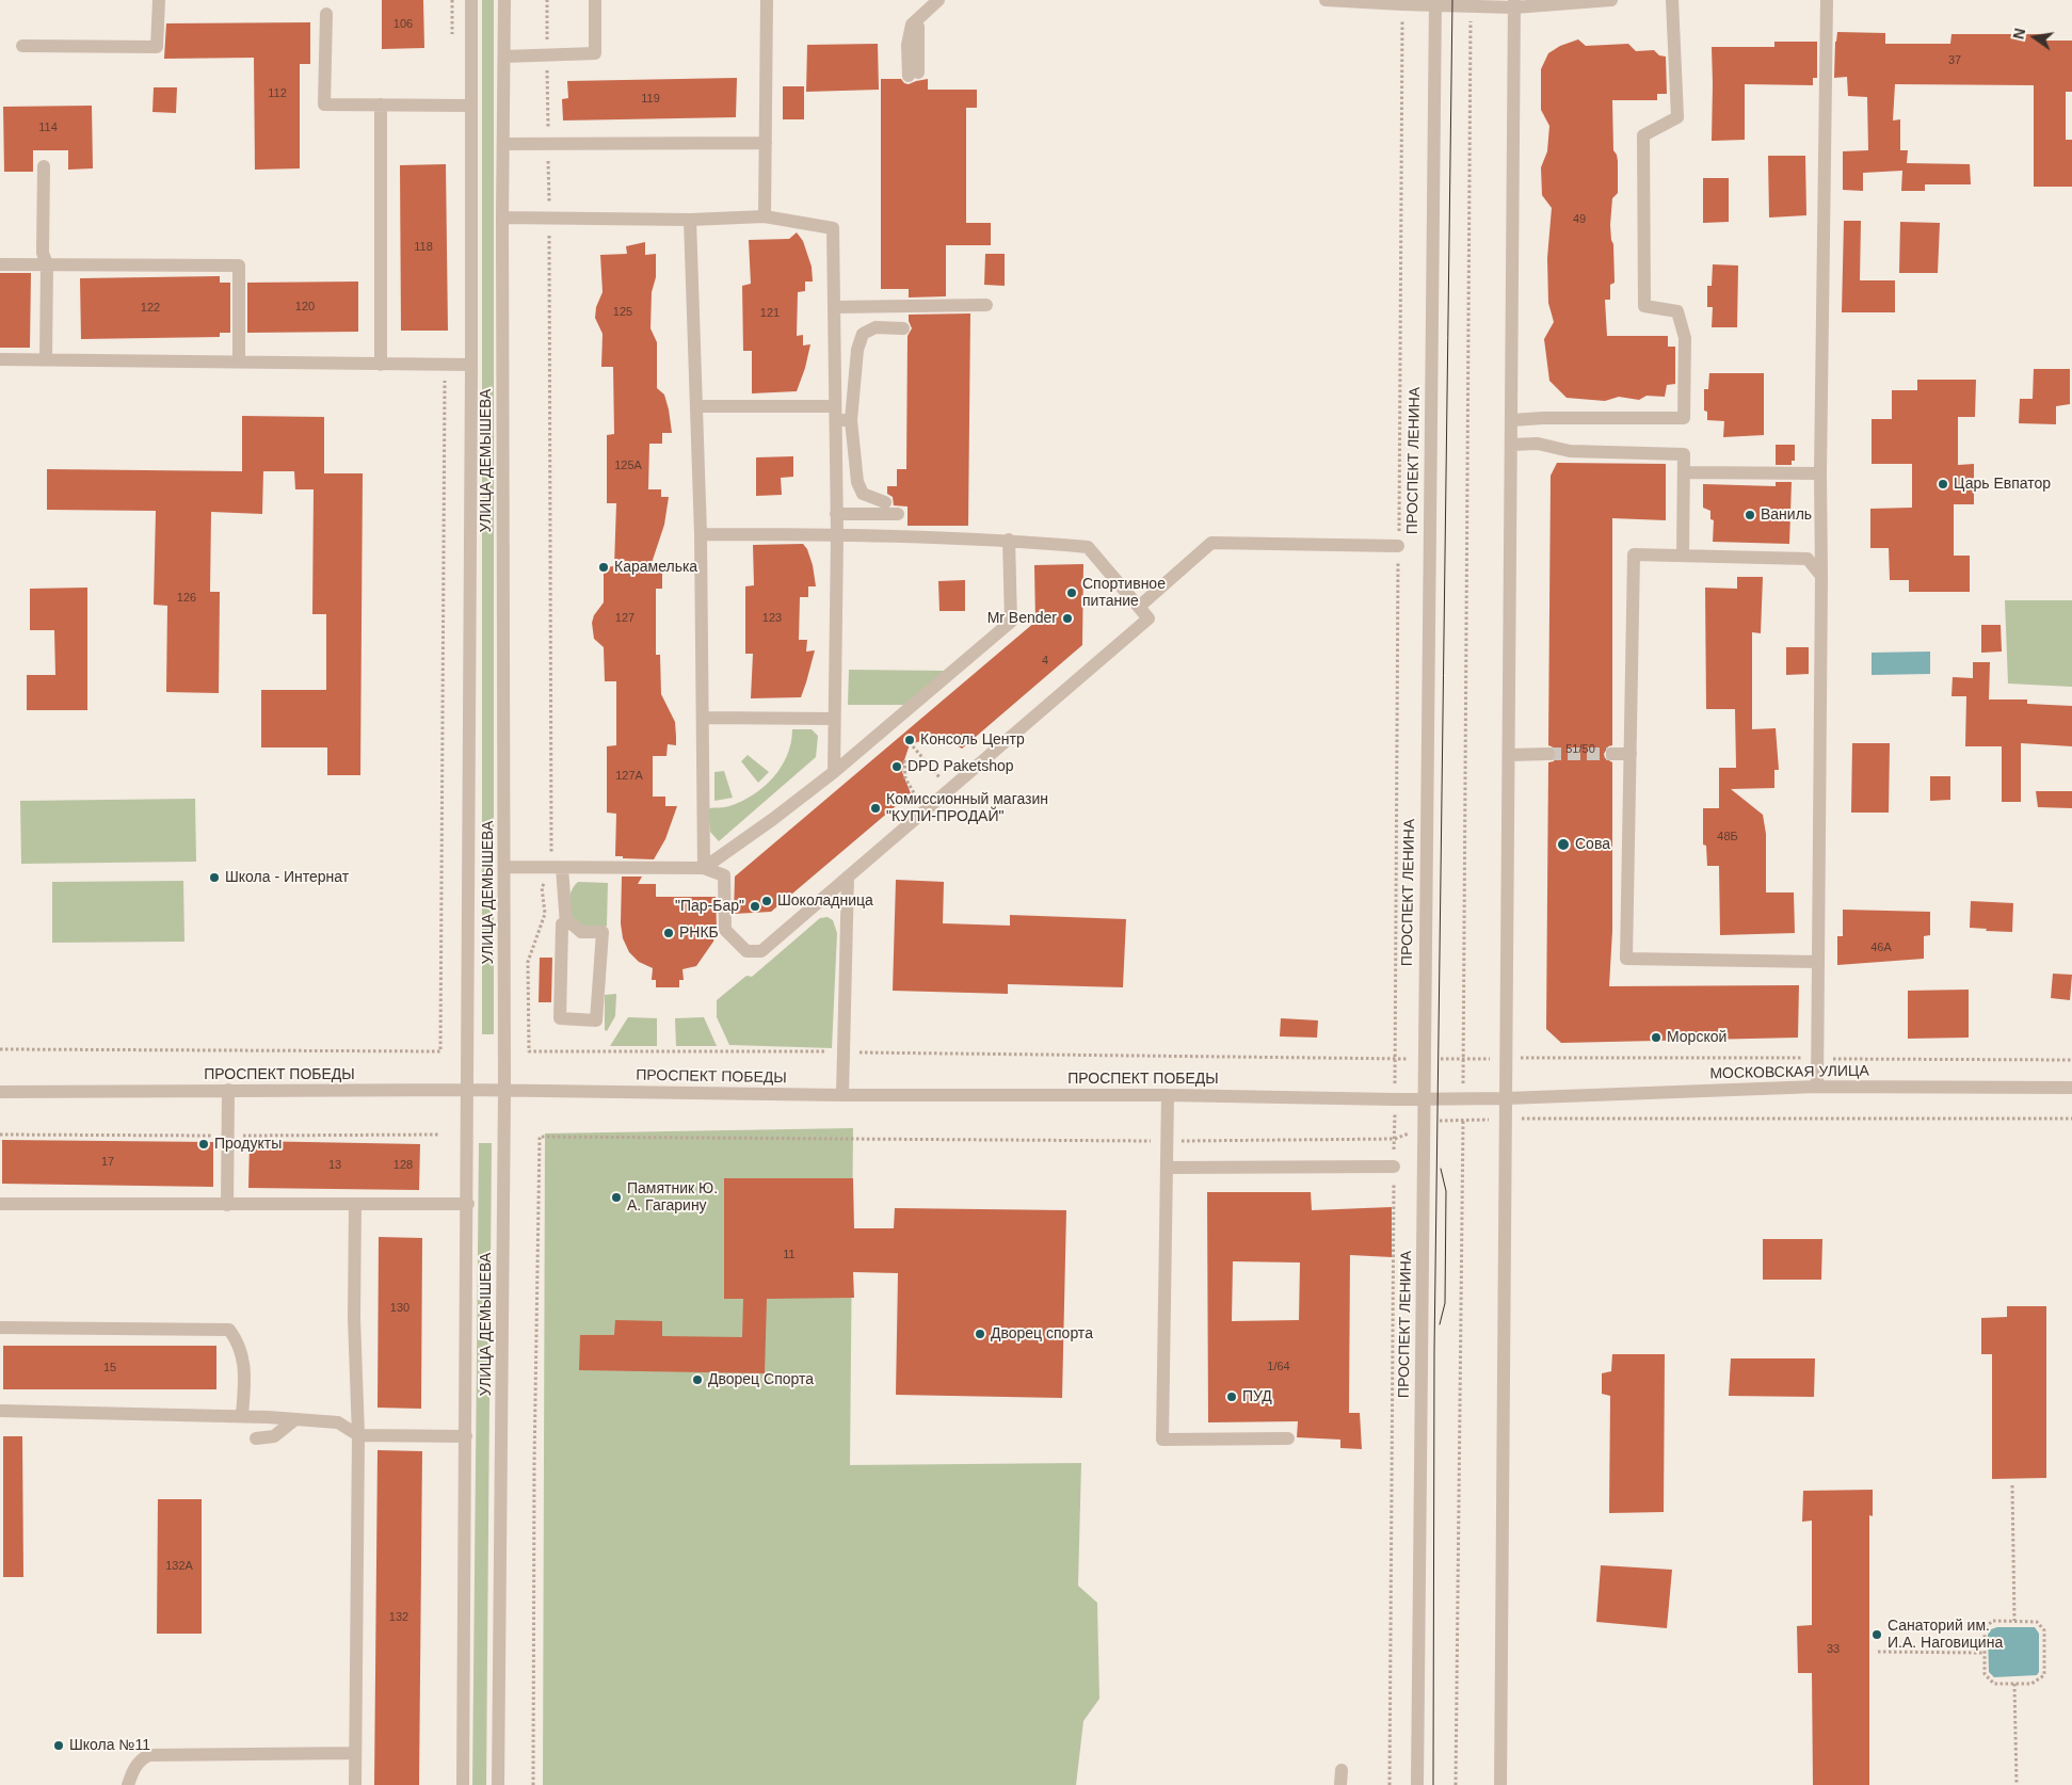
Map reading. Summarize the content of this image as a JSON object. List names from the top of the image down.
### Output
{
  "streets": {
    "street": [
      "УЛИЦА ДЕМЫШЕВА",
      "ПРОСПЕКТ ЛЕНИНА",
      "МОСКОВСКАЯ УЛИЦА",
      "ПРОСПЕКТ ПОБЕДЫ"
    ]
  },
  "crossings": [
    ["УЛИЦА ДЕМЫШЕВА", "ПРОСПЕКТ ПОБЕДЫ"],
    ["ПРОСПЕКТ ЛЕНИНА", "ПРОСПЕКТ ПОБЕДЫ"],
    ["МОСКОВСКАЯ УЛИЦА", "ПРОСПЕКТ ПОБЕДЫ"]
  ],
  "places": [
    "Царь Евпатор",
    "Ваниль",
    "Карамелька",
    "Спортивное питание",
    "Mr Bender",
    "Консоль Центр",
    "DPD Paketshop",
    "Комиссионный магазин \"КУПИ-ПРОДАЙ\"",
    "Сова",
    "Школа - Интернат",
    "Шоколадница",
    "\"Пар-Бар\"",
    "РНКБ",
    "Морской",
    "Продукты",
    "Памятник Ю. А. Гагарину",
    "Дворец спорта",
    "Дворец Спорта",
    "ПУД",
    "Санаторий им. И.А. Наговицина",
    "Школа №11"
  ],
  "house_numbers": [
    "106",
    "37",
    "112",
    "119",
    "114",
    "49",
    "118",
    "120",
    "122",
    "125",
    "121",
    "125А",
    "126",
    "127",
    "123",
    "4",
    "51/50",
    "127А",
    "48Б",
    "46А",
    "17",
    "13",
    "128",
    "11",
    "130",
    "1/64",
    "15",
    "132А",
    "132",
    "33"
  ],
  "north": "left"
}
